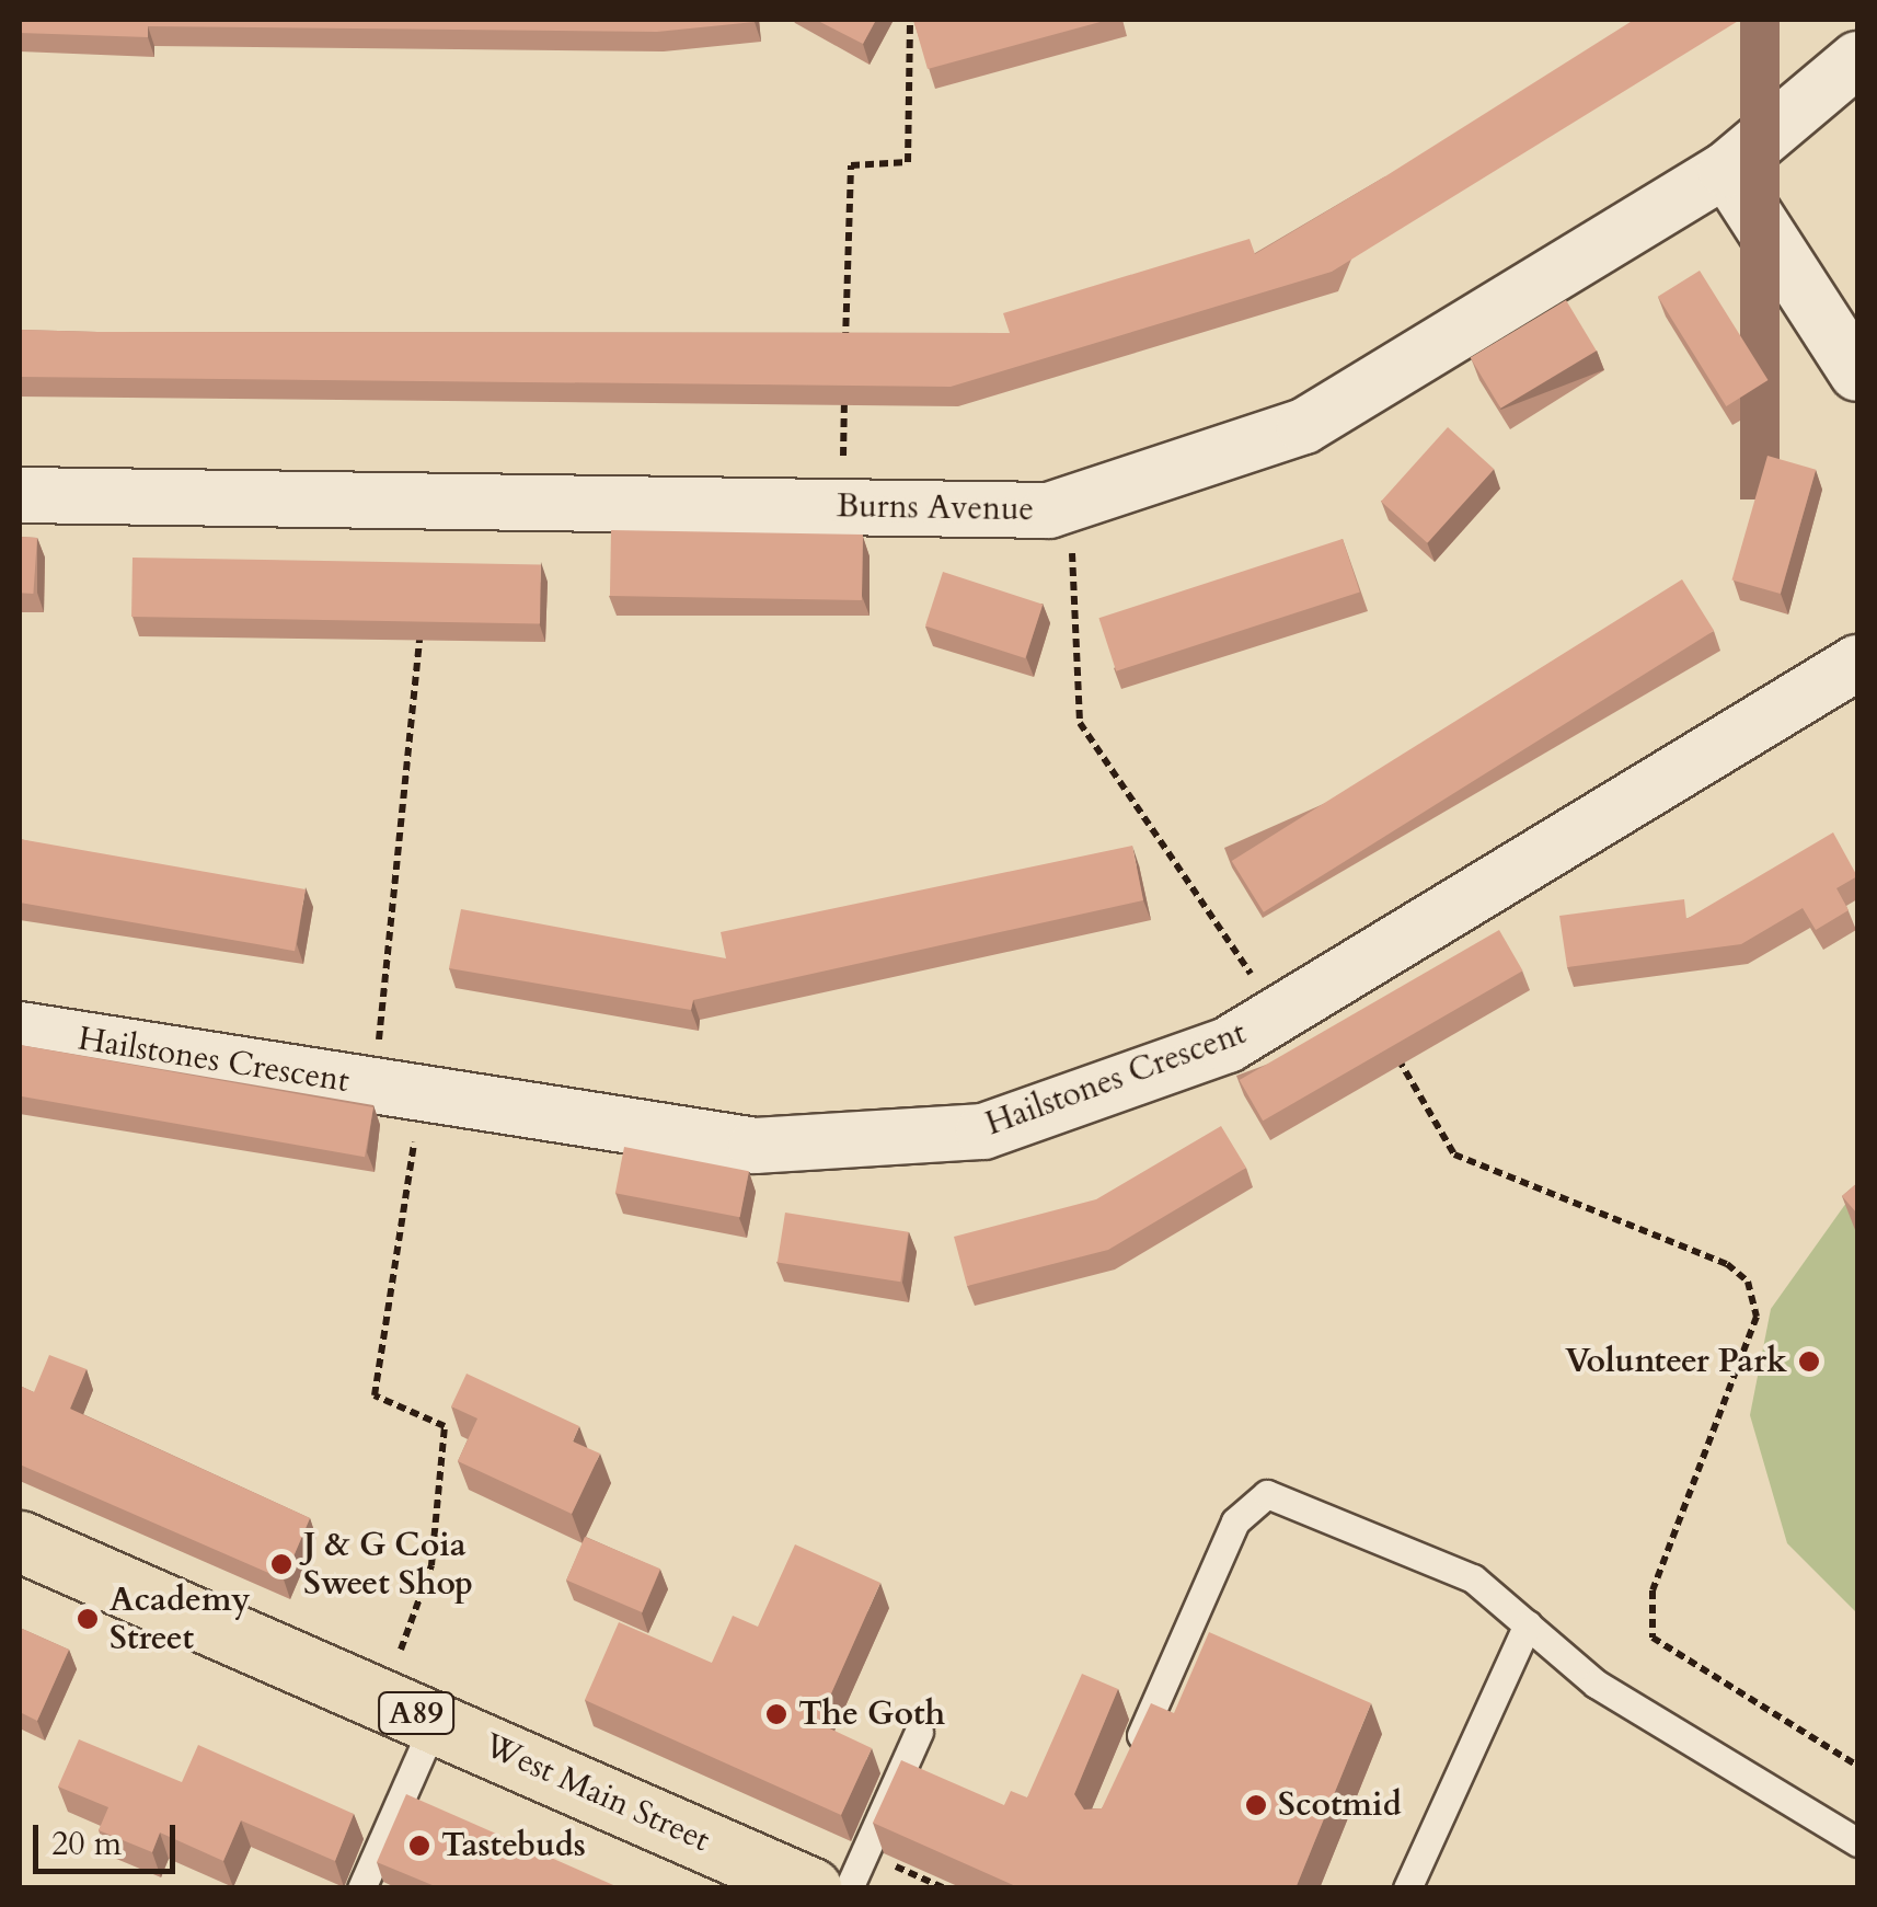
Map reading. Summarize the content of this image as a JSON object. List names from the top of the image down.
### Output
{
  "streets": {
    "main road": ["A89", "West Main Street"],
    "street": ["Burns Avenue", "Hailstones Crescent"]
  },
  "places": [
    "Volunteer Park",
    "J & G Coia Sweet Shop",
    "Academy Street",
    "The Goth",
    "Scotmid",
    "Tastebuds"
  ],
  "scale_bar": "20 m"
}
